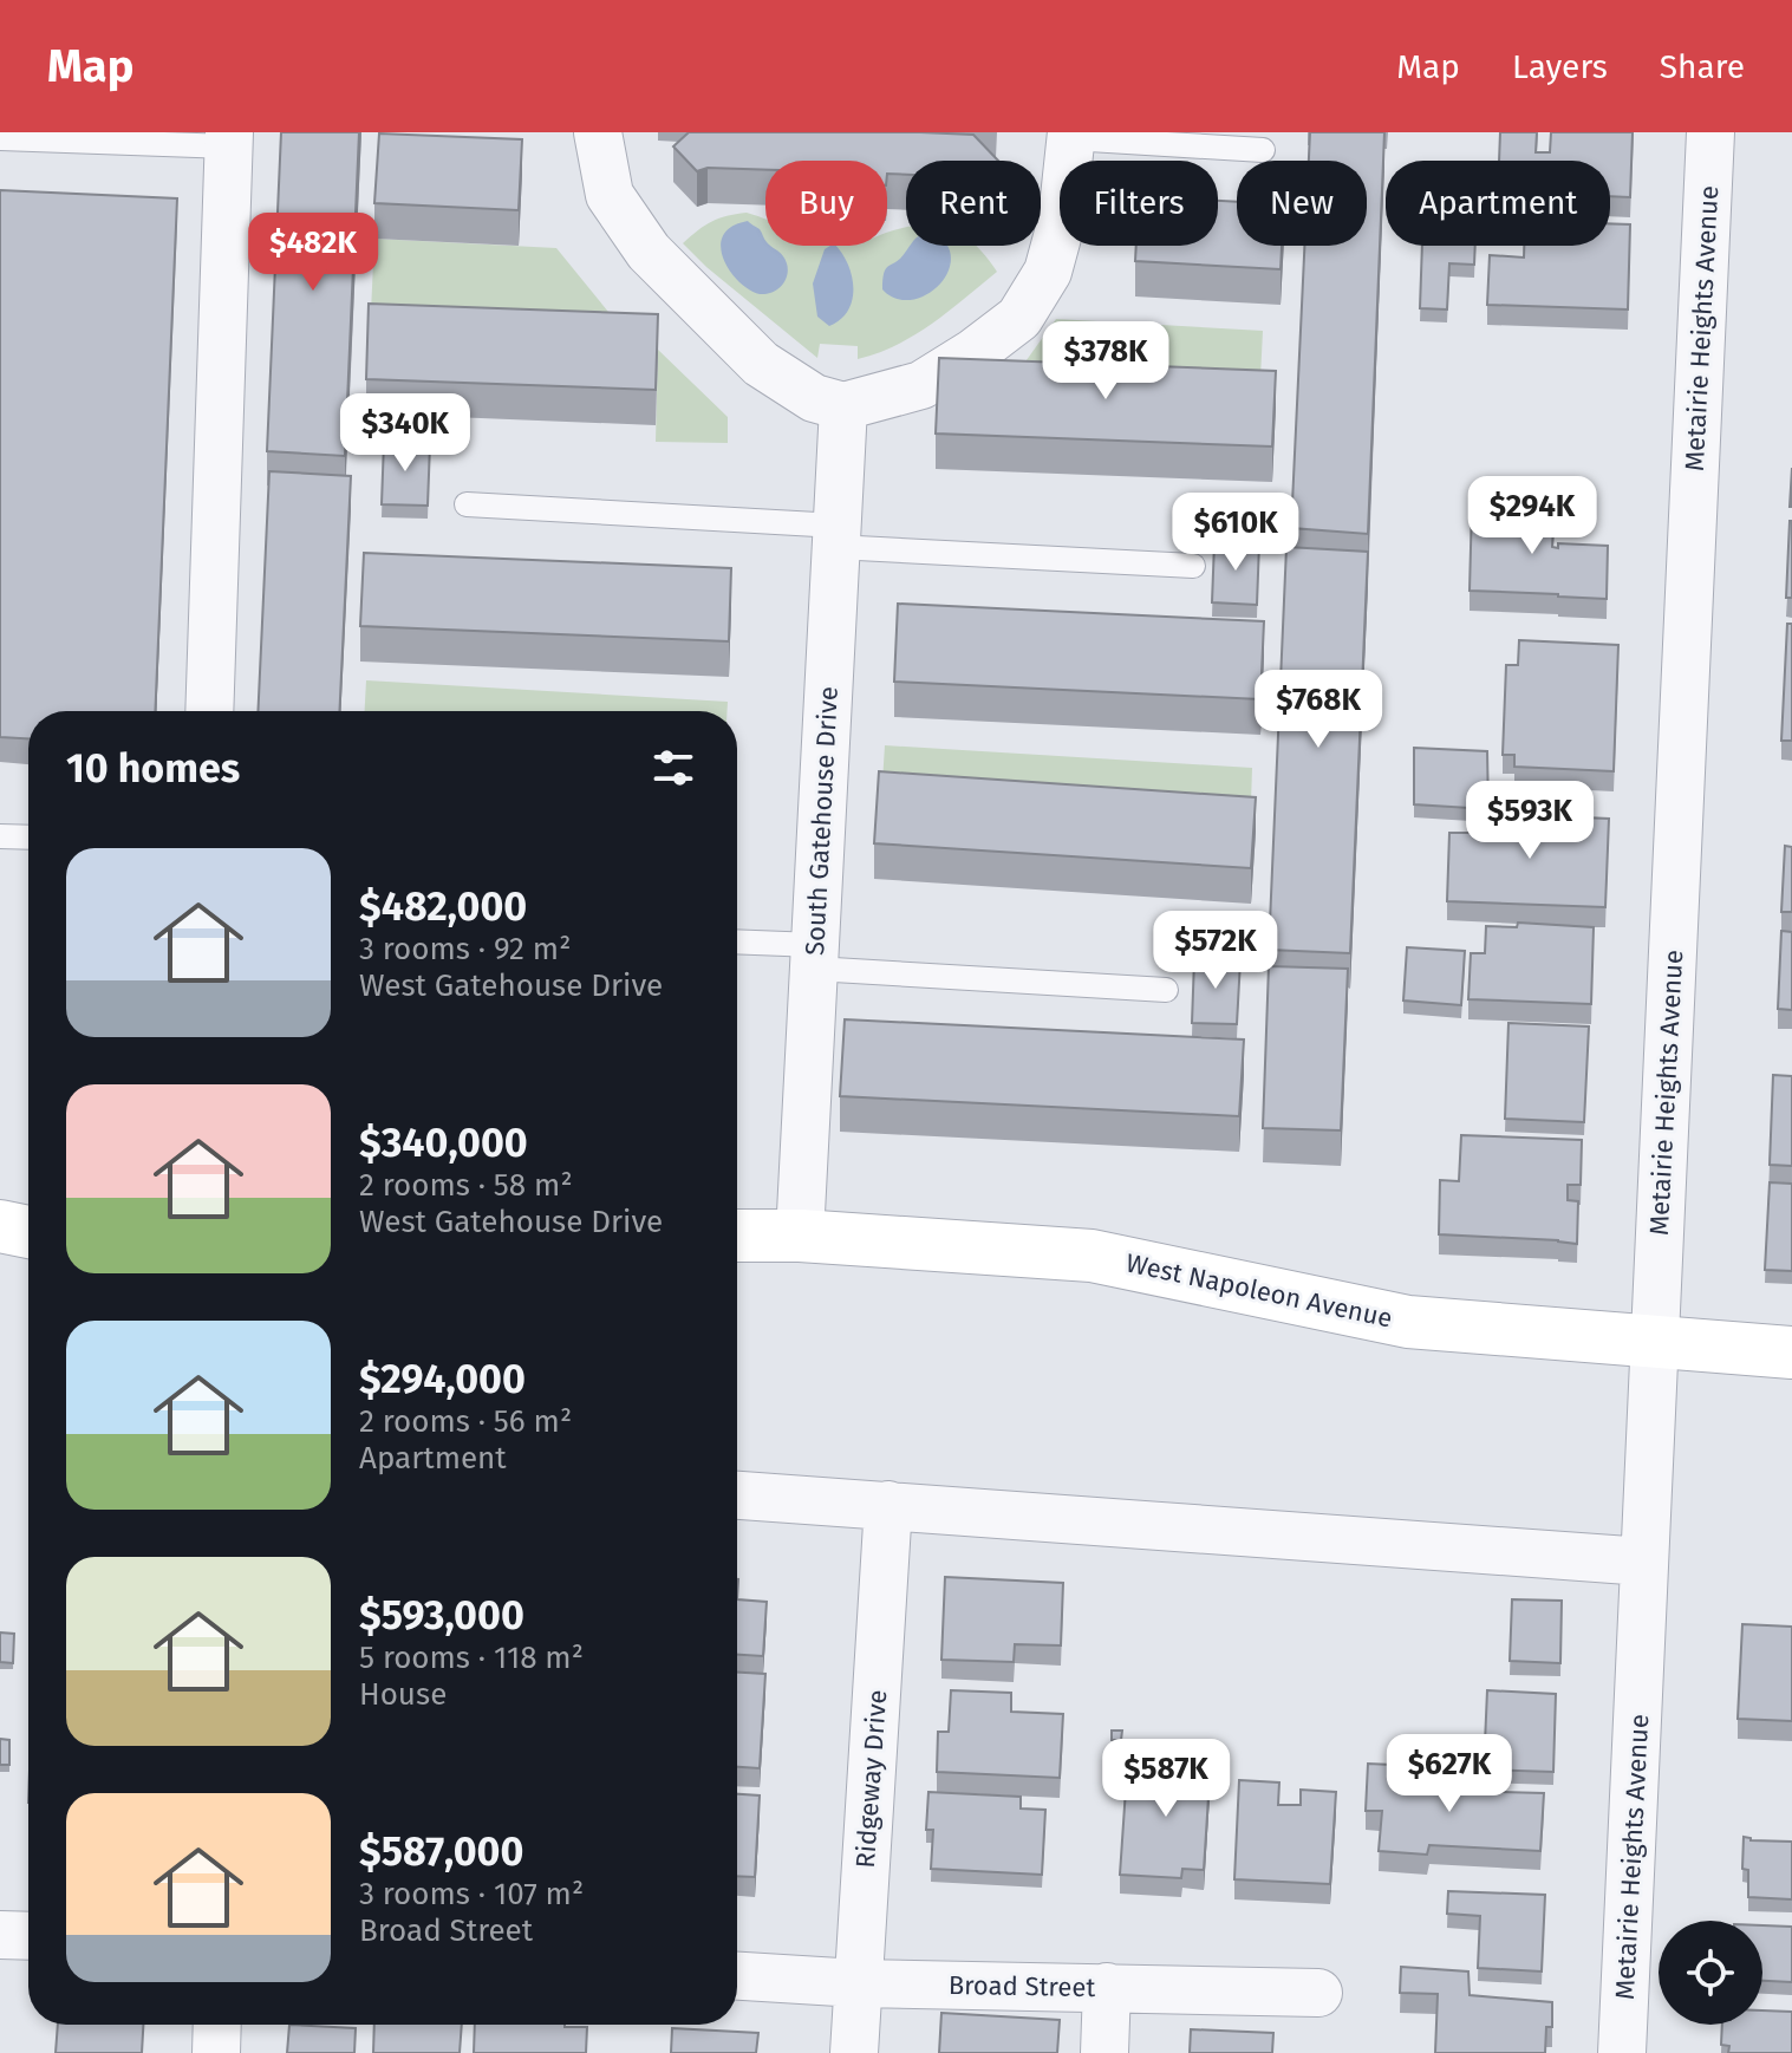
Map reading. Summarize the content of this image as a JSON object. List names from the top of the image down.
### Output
{
  "streets": {
    "street": [
      "Metairie Heights Avenue",
      "South Gatehouse Drive",
      "West Napoleon Avenue",
      "Ridgeway Drive",
      "Broad Street"
    ]
  },
  "crossings": [
    ["Metairie Heights Avenue", "West Napoleon Avenue"],
    ["South Gatehouse Drive", "West Napoleon Avenue"],
    ["Ridgeway Drive", "Broad Street"]
  ],
  "page": {
    "header": "Map",
    "nav": ["Map", "Layers", "Share"],
    "chip": [
      "Buy",
      "Rent",
      "Filters",
      "New",
      "Apartment"
    ],
    "price": [
      "$482K",
      "$378K",
      "$340K",
      "$294K",
      "$610K",
      "$768K",
      "$593K",
      "$572K",
      "$627K",
      "$587K"
    ],
    "heading": "10 homes",
    "list": [
      {
        "name": "$482,000",
        "note": "3 rooms · 92 m² · West Gatehouse Drive"
      },
      {
        "name": "$340,000",
        "note": "2 rooms · 58 m² · West Gatehouse Drive"
      },
      {
        "name": "$294,000",
        "note": "2 rooms · 56 m² · Apartment"
      },
      {
        "name": "$593,000",
        "note": "5 rooms · 118 m² · House"
      },
      {
        "name": "$587,000",
        "note": "3 rooms · 107 m² · Broad Street"
      }
    ]
  }
}
